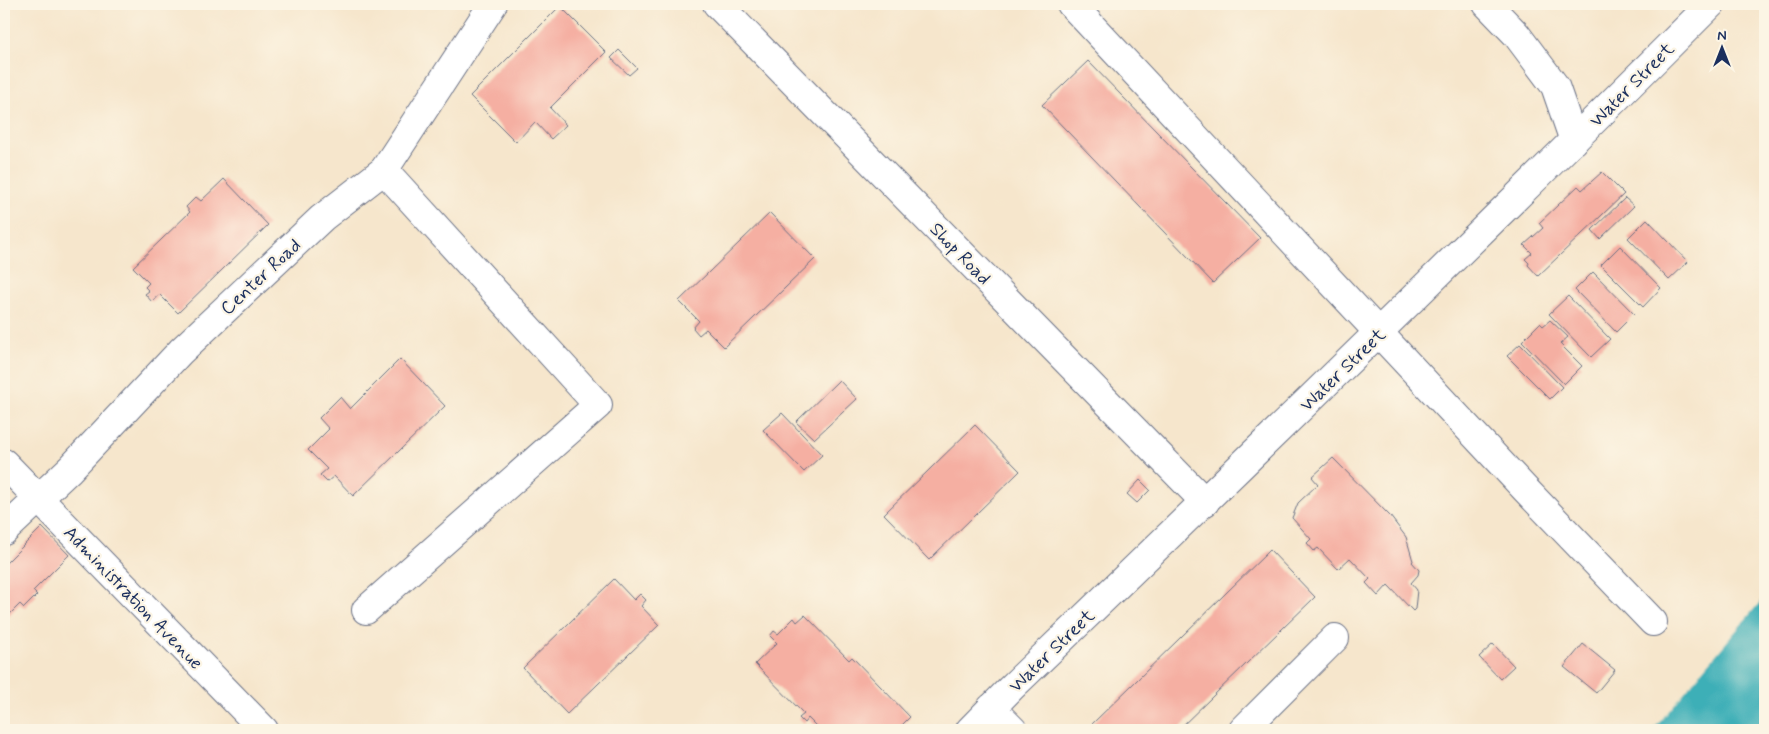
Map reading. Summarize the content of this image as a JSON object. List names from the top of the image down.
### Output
{
  "streets": {
    "street": [
      "Water Street",
      "Shop Road",
      "Center Road",
      "Administration Avenue"
    ]
  },
  "crossings": [
    ["Water Street", "Shop Road"],
    ["Center Road", "Administration Avenue"]
  ],
  "north": "top"
}
